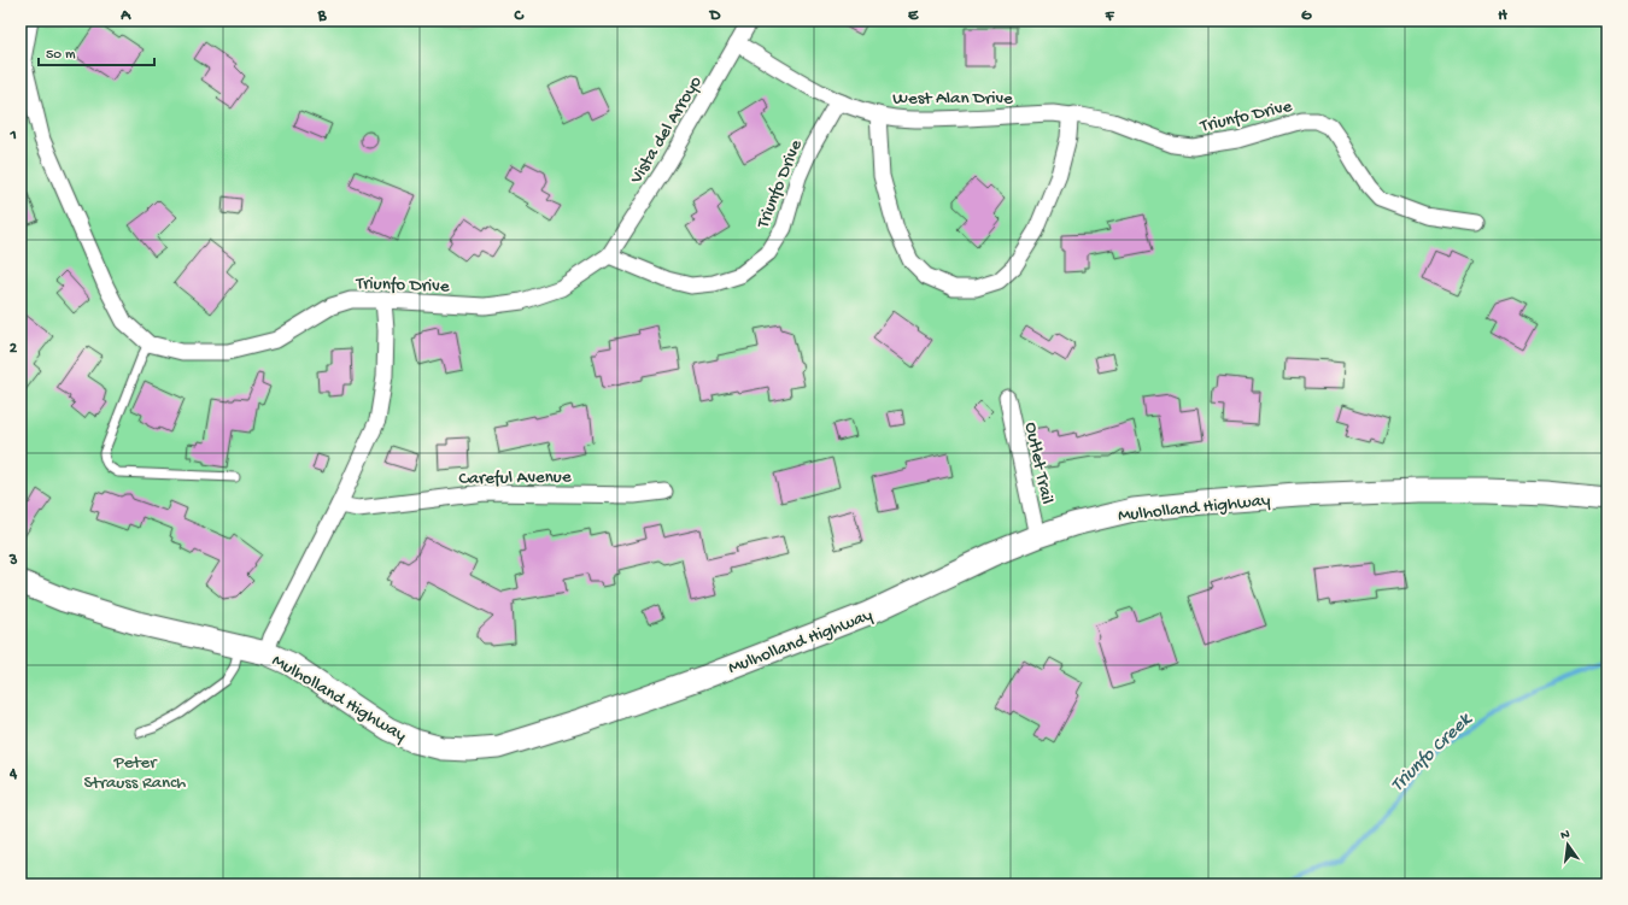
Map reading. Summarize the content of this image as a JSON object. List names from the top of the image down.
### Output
{
  "streets": {
    "main road": ["Mulholland Highway"],
    "street": [
      "West Alan Drive",
      "Triunfo Drive",
      "Vista del Arroyo",
      "Outlet Trail",
      "Careful Avenue"
    ]
  },
  "crossings": [
    ["West Alan Drive", "Triunfo Drive"],
    ["West Alan Drive", "Vista del Arroyo"],
    ["Triunfo Drive", "Vista del Arroyo"],
    ["Outlet Trail", "Mulholland Highway"]
  ],
  "water": ["Triunfo Creek"],
  "parks": ["Peter Strauss Ranch"],
  "scale_bar": "50 m",
  "north": "top",
  "grid": {
    "columns": [
      "A",
      "B",
      "C",
      "D",
      "E",
      "F",
      "G",
      "H"
    ],
    "rows": [
      "1",
      "2",
      "3",
      "4"
    ]
  }
}
